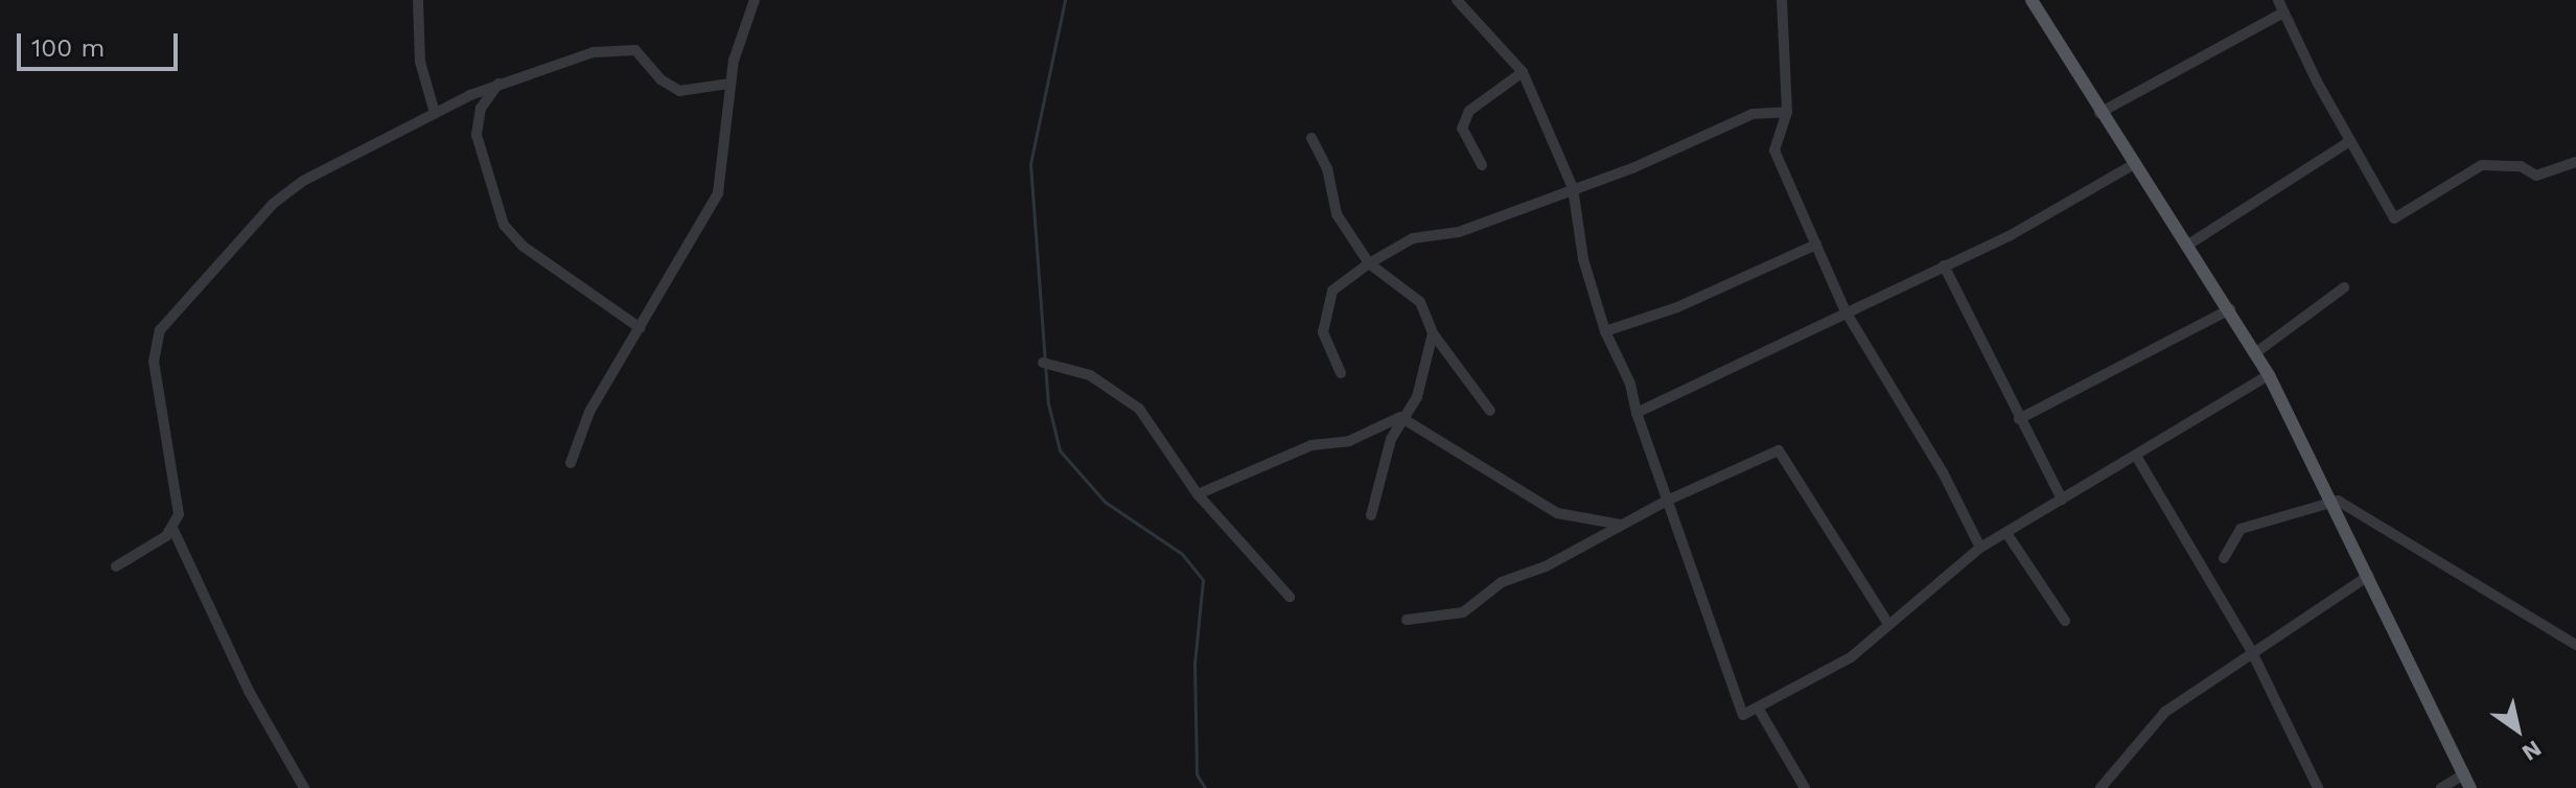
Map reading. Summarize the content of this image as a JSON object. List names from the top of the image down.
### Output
{
  "scale_bar": "100 m",
  "north": "bottom right"
}
